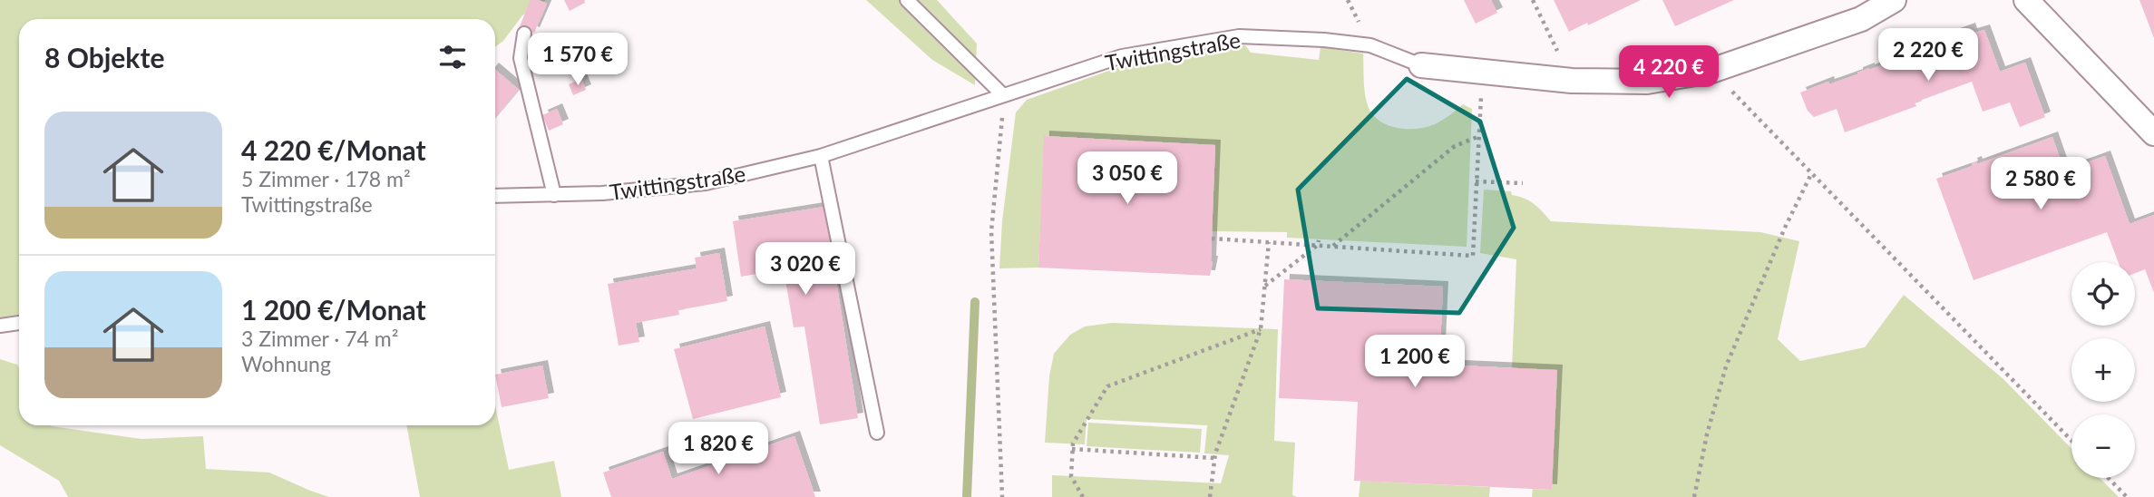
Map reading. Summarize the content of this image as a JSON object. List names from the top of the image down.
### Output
{
  "streets": {
    "street": ["Twittingstraße"]
  },
  "page": {
    "heading": "8 Objekte",
    "price": [
      "2 220 €",
      "1 570 €",
      "4 220 €",
      "3 050 €",
      "2 580 €",
      "3 020 €",
      "1 200 €",
      "1 820 €"
    ],
    "list": [
      {
        "name": "4 220 €/Monat",
        "note": "5 Zimmer · 178 m² · Twittingstraße"
      },
      {
        "name": "1 200 €/Monat",
        "note": "3 Zimmer · 74 m² · Wohnung"
      }
    ],
    "map_buttons": ["+", "−"]
  }
}
